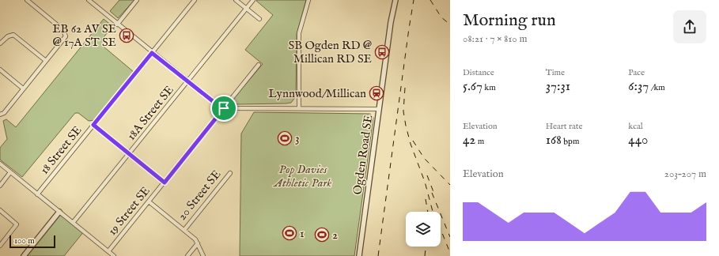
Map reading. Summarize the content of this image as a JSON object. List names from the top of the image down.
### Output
{
  "streets": {
    "street": [
      "18A Street SE",
      "18 Street SE",
      "Ogden Road SE",
      "20 Street SE",
      "19 Street SE"
    ]
  },
  "parks": ["Pop Davies Athletic Park"],
  "places": {
    "bus stop": ["EB 62 AV SE @ 17A ST SE", "SB Ogden RD @ Millican RD SE"],
    "station": ["Lynnwood/Millican"],
    "sports": ["3", "1", "2"]
  },
  "scale_bar": "100 m",
  "page": {
    "heading": ["Morning run", "08:21 · 7 × 810 m"],
    "stats": [
      ["Distance", "5.67 km"],
      ["Time", "37:31"],
      ["Pace", "6:37 /km"],
      ["Elevation", "42 m"],
      ["Heart rate", "168 bpm"],
      ["kcal", "440"]
    ],
    "chart": ["Elevation", "203–207 m"],
    "scale": "100 m"
  }
}
